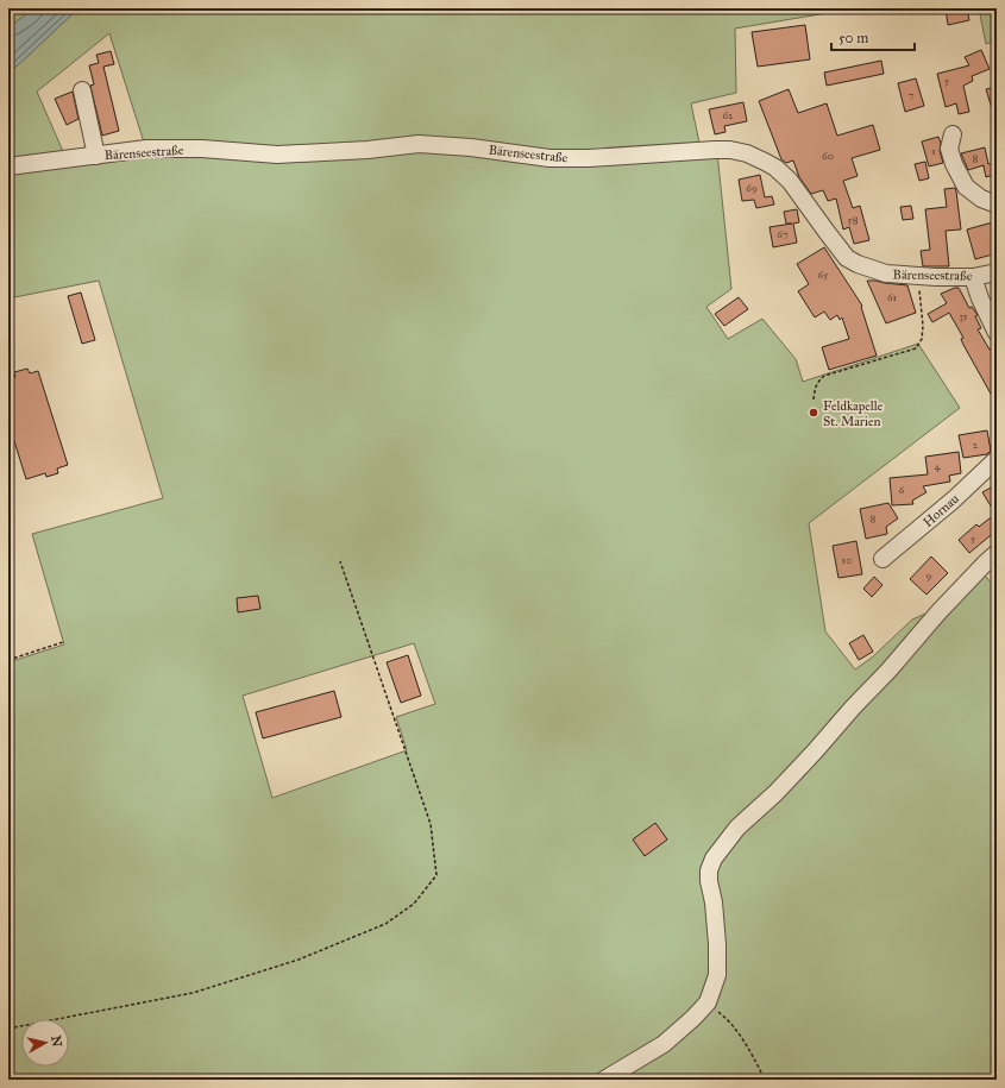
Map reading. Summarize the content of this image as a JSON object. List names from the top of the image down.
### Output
{
  "streets": {
    "street": ["Bärenseestraße", "Hornau"]
  },
  "places": ["Feldkapelle St. Marien"],
  "house_numbers": [
    "5",
    "7",
    "62",
    "1",
    "60",
    "8",
    "69",
    "58",
    "67",
    "65",
    "61",
    "31",
    "2",
    "4",
    "6",
    "8",
    "5",
    "10",
    "9"
  ],
  "scale_bar": "50 m",
  "north": "right"
}
